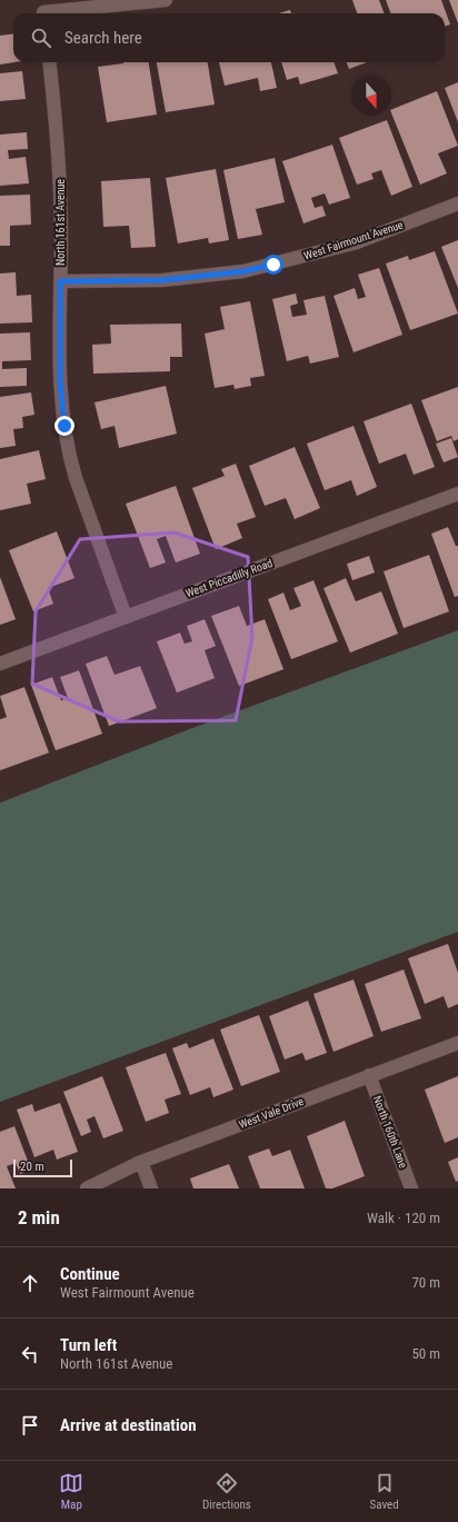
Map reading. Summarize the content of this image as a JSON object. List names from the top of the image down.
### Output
{
  "streets": {
    "street": [
      "North 161st Avenue",
      "West Fairmount Avenue",
      "West Piccadilly Road",
      "West Vale Drive",
      "North 160th Lane"
    ]
  },
  "crossings": [
    ["North 161st Avenue", "West Fairmount Avenue"],
    ["North 161st Avenue", "West Piccadilly Road"],
    ["West Vale Drive", "North 160th Lane"]
  ],
  "scale_bar": "20 m",
  "north": "bottom",
  "page": {
    "search": "Search here",
    "scale": "20 m",
    "heading": ["2 min", "Walk · 120 m"],
    "list": [
      ["Continue", "West Fairmount Avenue", "70 m"],
      ["Turn left", "North 161st Avenue", "50 m"],
      "Arrive at destination"
    ],
    "nav": ["Map", "Directions", "Saved"]
  }
}
